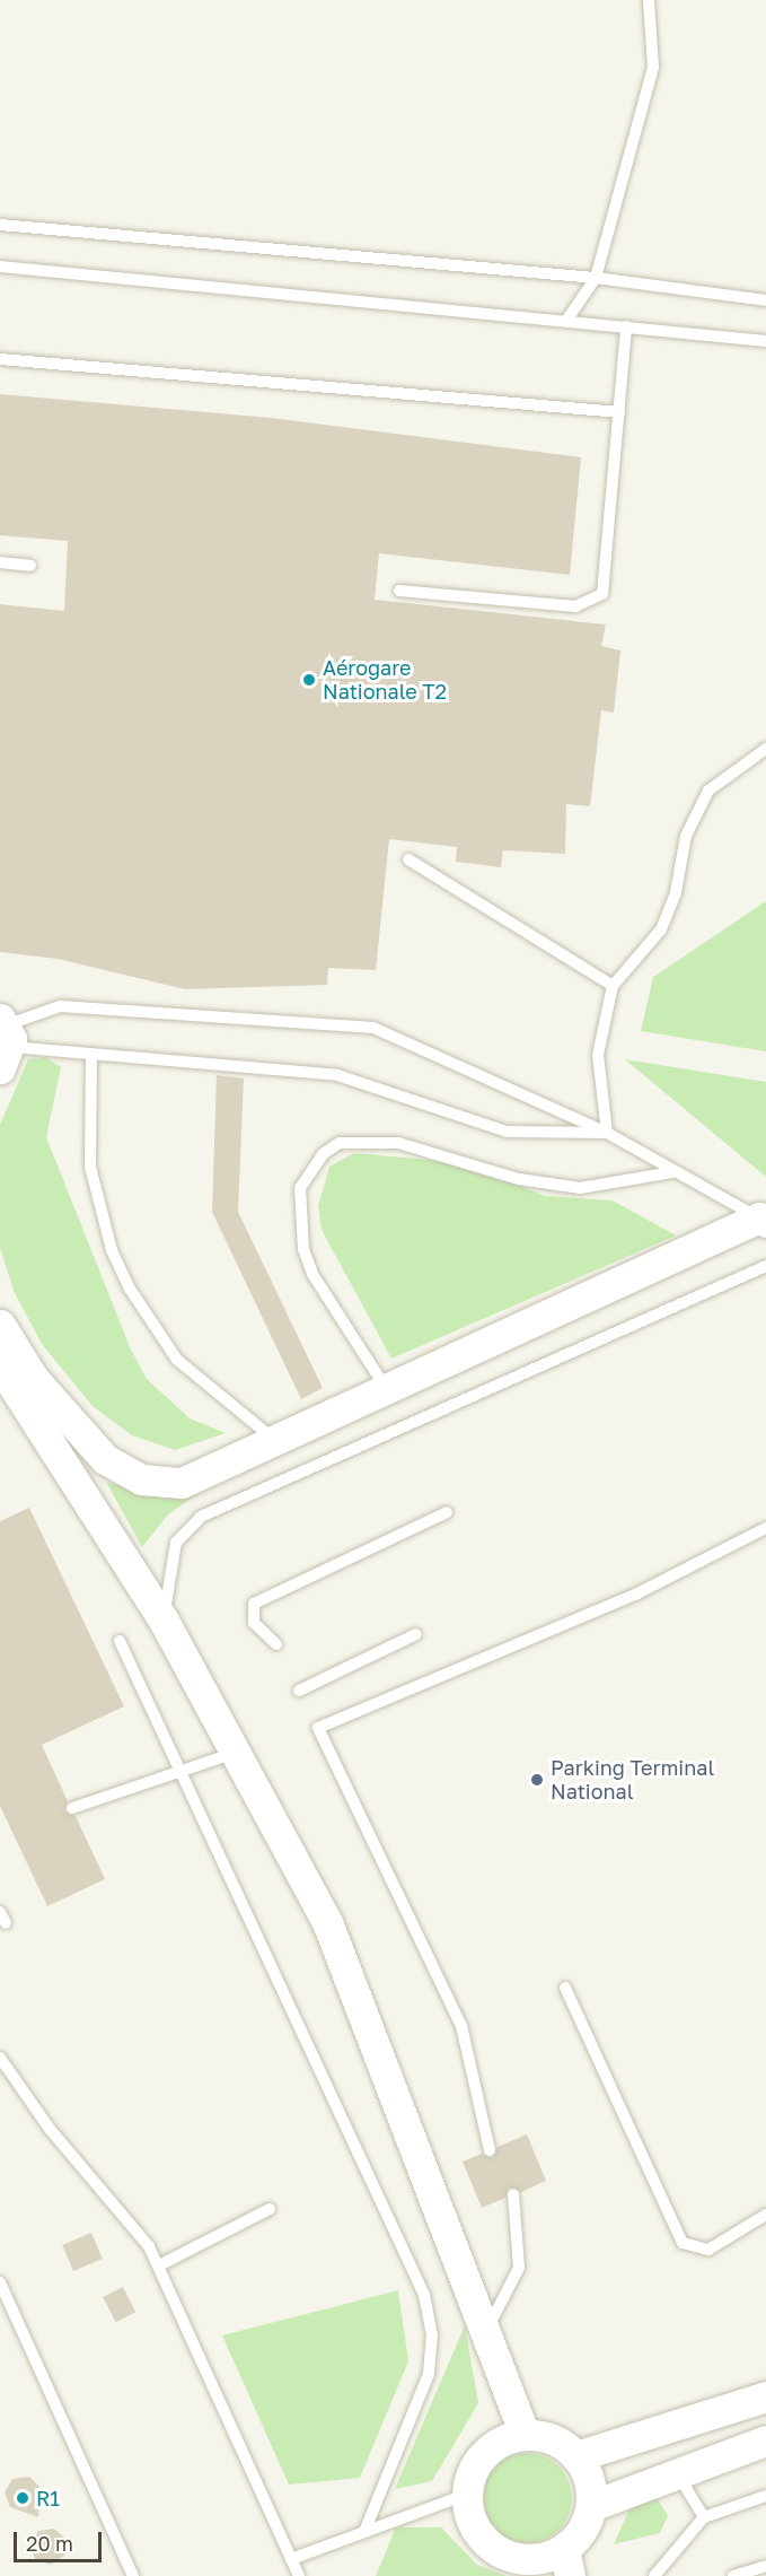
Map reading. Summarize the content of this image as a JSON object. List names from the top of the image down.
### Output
{
  "places": ["Aérogare Nationale T2", "Parking Terminal National", "R1"],
  "scale_bar": "20 m"
}
